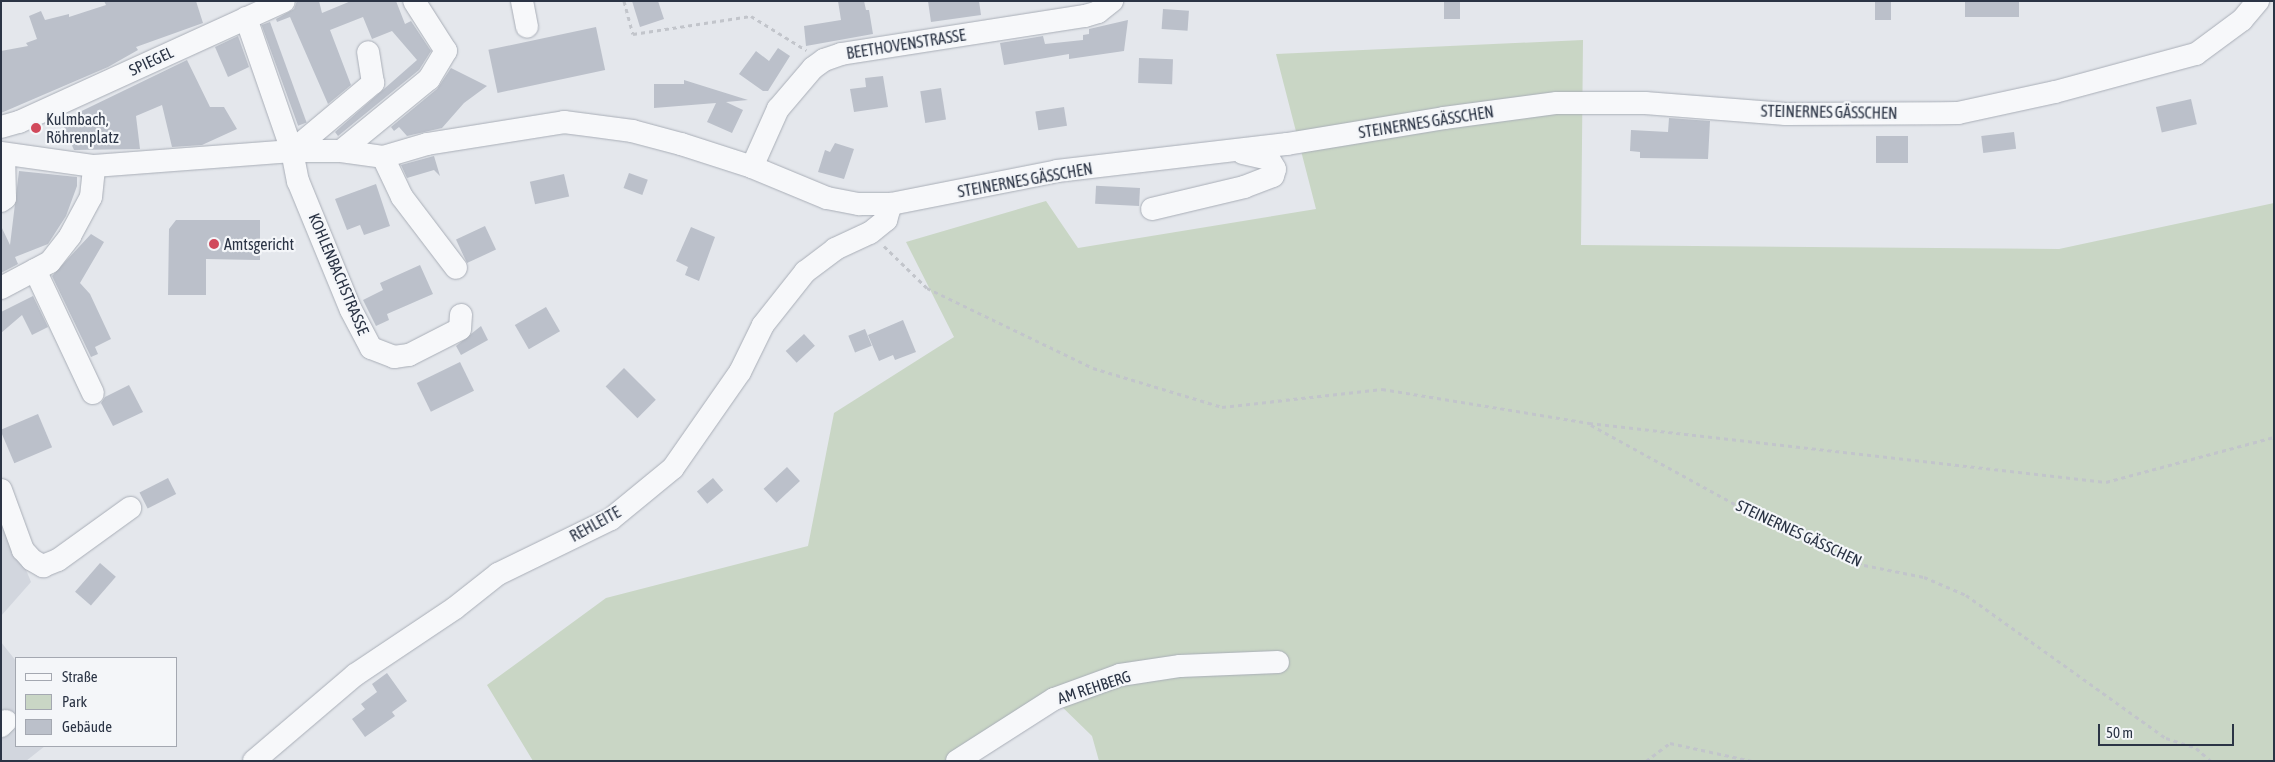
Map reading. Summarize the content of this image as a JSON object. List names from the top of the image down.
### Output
{
  "streets": {
    "street": [
      "BEETHOVENSTRASSE",
      "SPIEGEL",
      "STEINERNES GÄSSCHEN",
      "KOHLENBACHSTRASSE",
      "REHLEITE",
      "AM REHBERG"
    ]
  },
  "crossings": [
    ["BEETHOVENSTRASSE", "STEINERNES GÄSSCHEN"],
    ["SPIEGEL", "KOHLENBACHSTRASSE"],
    ["STEINERNES GÄSSCHEN", "REHLEITE"]
  ],
  "places": ["Kulmbach, Röhrenplatz", "Amtsgericht"],
  "legend": ["Straße", "Park", "Gebäude"],
  "scale_bar": "50 m"
}
